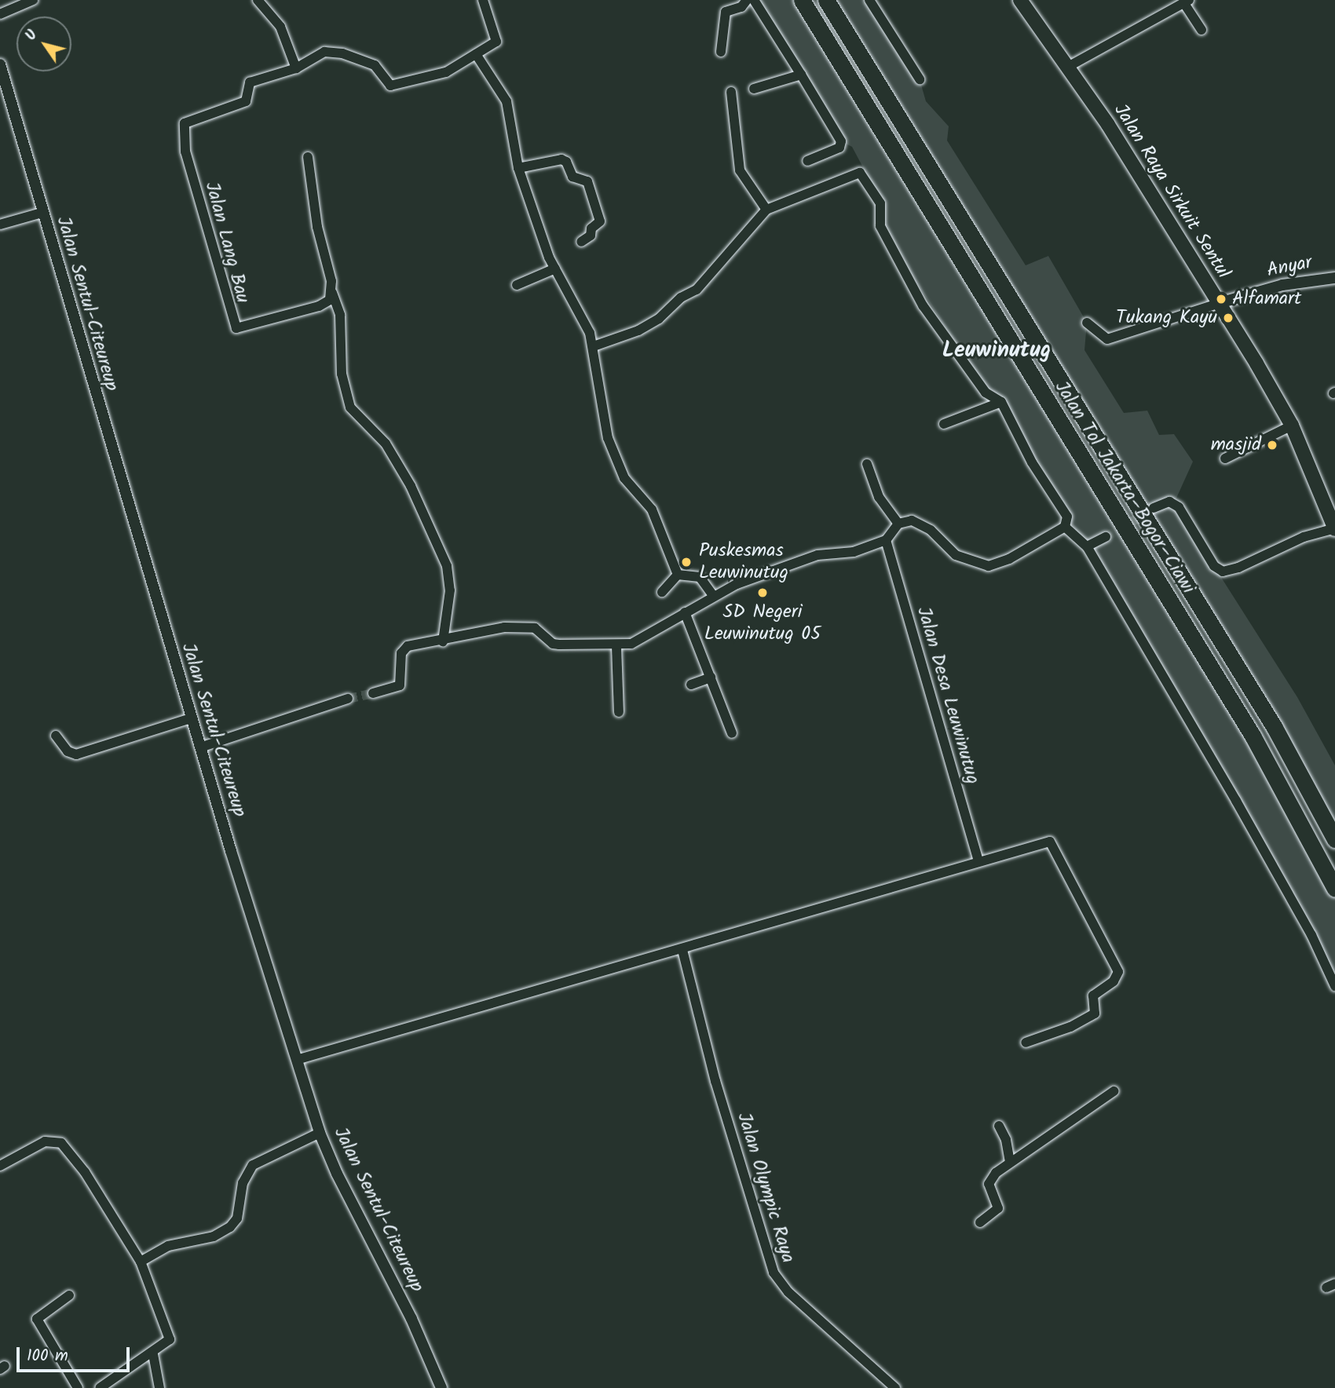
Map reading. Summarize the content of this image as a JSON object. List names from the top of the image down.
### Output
{
  "streets": {
    "highway": ["Jalan Tol Jakarta–Bogor–Ciawi"],
    "main road": ["Jalan Raya Sirkuit Sentul"],
    "street": [
      "Jalan Lang Bau",
      "Anyar",
      "Jalan Sentul-Citeureup",
      "Jalan Desa Leuwinutug",
      "Jalan Olympic Raya"
    ]
  },
  "crossings": [
    ["Jalan Raya Sirkuit Sentul", "Anyar"]
  ],
  "districts": ["Leuwinutug"],
  "places": [
    "Alfamart",
    "Tukang Kayu",
    "masjid",
    "Puskesmas Leuwinutug",
    "SD Negeri Leuwinutug 05"
  ],
  "scale_bar": "100 m",
  "north": "top left"
}
